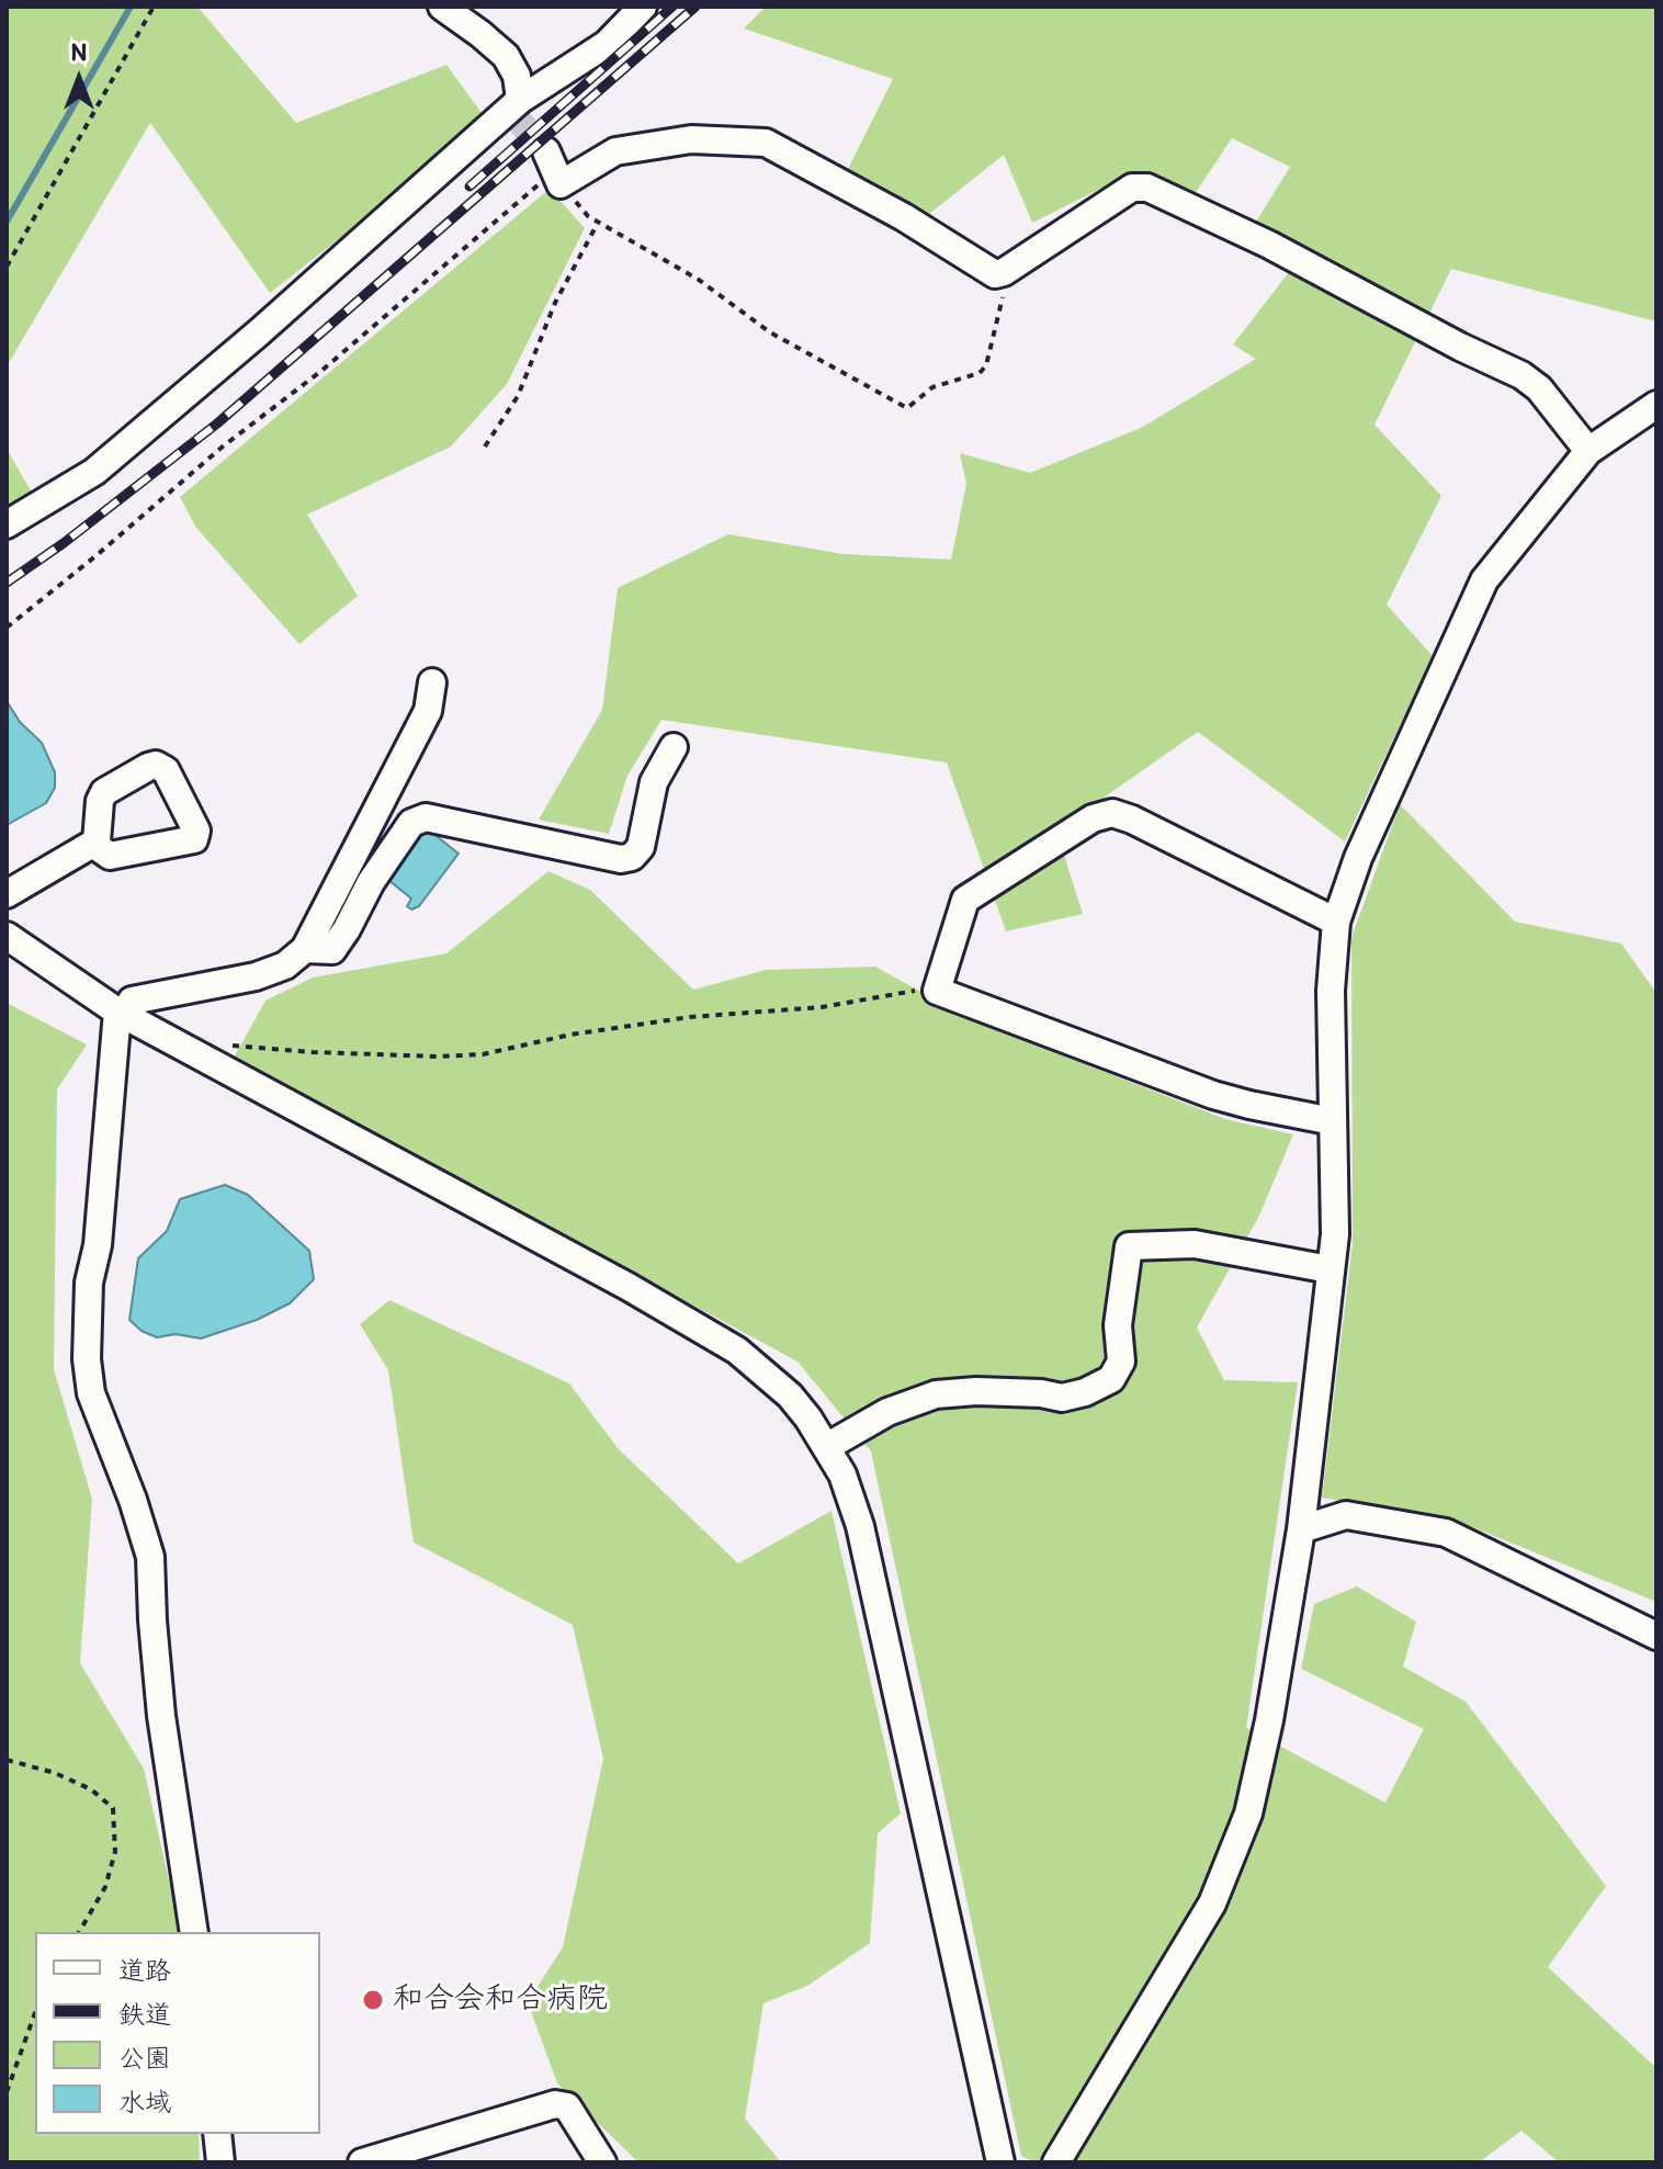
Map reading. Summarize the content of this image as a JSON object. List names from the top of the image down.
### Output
{
  "places": ["和合会和合病院"],
  "legend": [
    "道路",
    "鉄道",
    "公園",
    "水域"
  ],
  "north": "top"
}
